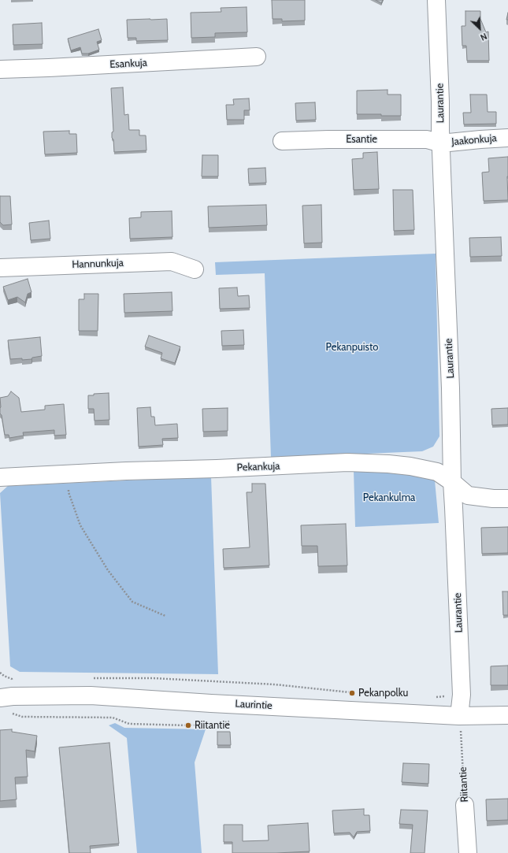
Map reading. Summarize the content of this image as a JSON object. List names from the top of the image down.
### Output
{
  "streets": {
    "street": [
      "Esankuja",
      "Laurantie",
      "Esantie",
      "Jaakonkuja",
      "Hannunkuja",
      "Pekankuja",
      "Laurintie",
      "Riitantie"
    ]
  },
  "crossings": [
    ["Laurantie", "Esantie"],
    ["Laurantie", "Jaakonkuja"],
    ["Laurantie", "Pekankuja"],
    ["Laurantie", "Laurintie"],
    ["Laurantie", "Riitantie"],
    ["Esantie", "Jaakonkuja"],
    ["Laurintie", "Riitantie"]
  ],
  "parks": ["Pekanpuisto", "Pekankulma"],
  "places": ["Pekanpolku", "Riitantie"],
  "north": "bottom right"
}
